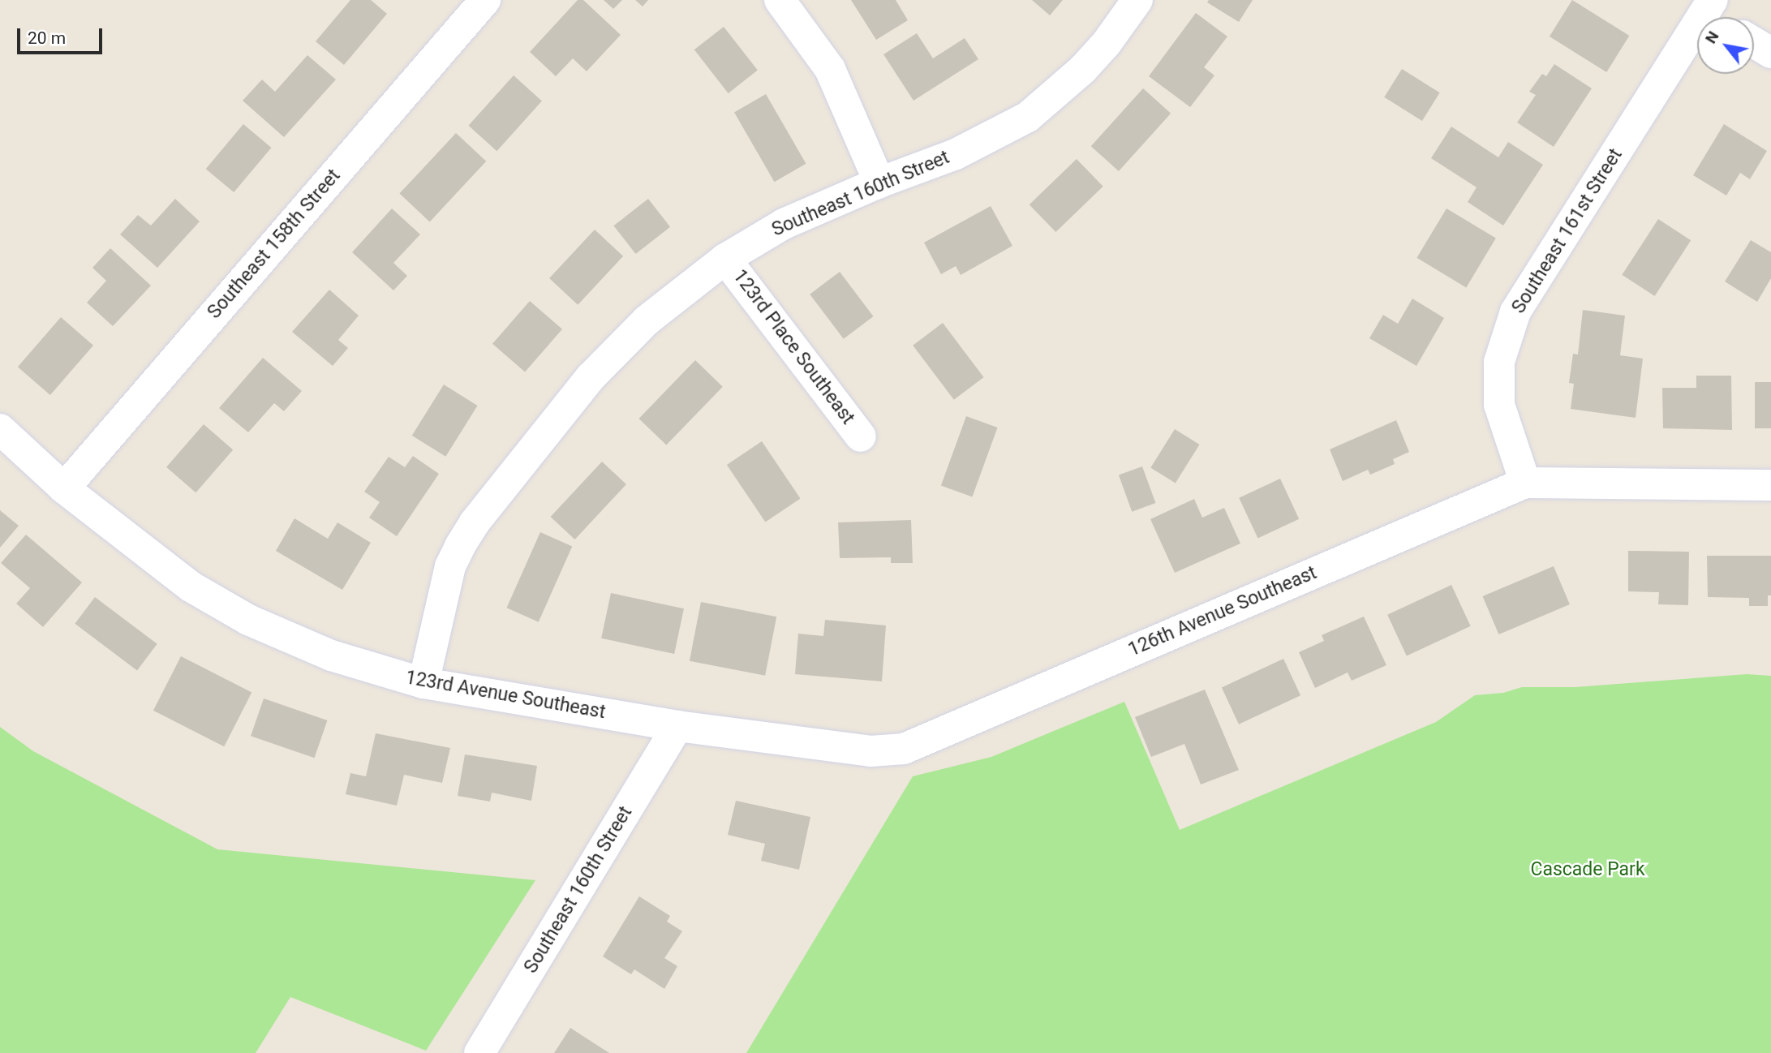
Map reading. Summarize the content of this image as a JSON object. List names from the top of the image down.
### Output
{
  "streets": {
    "street": [
      "Southeast 160th Street",
      "Southeast 161st Street",
      "Southeast 158th Street",
      "123rd Place Southeast",
      "126th Avenue Southeast",
      "123rd Avenue Southeast"
    ]
  },
  "crossings": [
    ["Southeast 160th Street", "123rd Place Southeast"],
    ["Southeast 160th Street", "126th Avenue Southeast"],
    ["Southeast 160th Street", "123rd Avenue Southeast"],
    ["Southeast 161st Street", "126th Avenue Southeast"],
    ["Southeast 158th Street", "123rd Avenue Southeast"],
    ["126th Avenue Southeast", "123rd Avenue Southeast"]
  ],
  "parks": ["Cascade Park"],
  "scale_bar": "20 m",
  "north": "top left"
}
